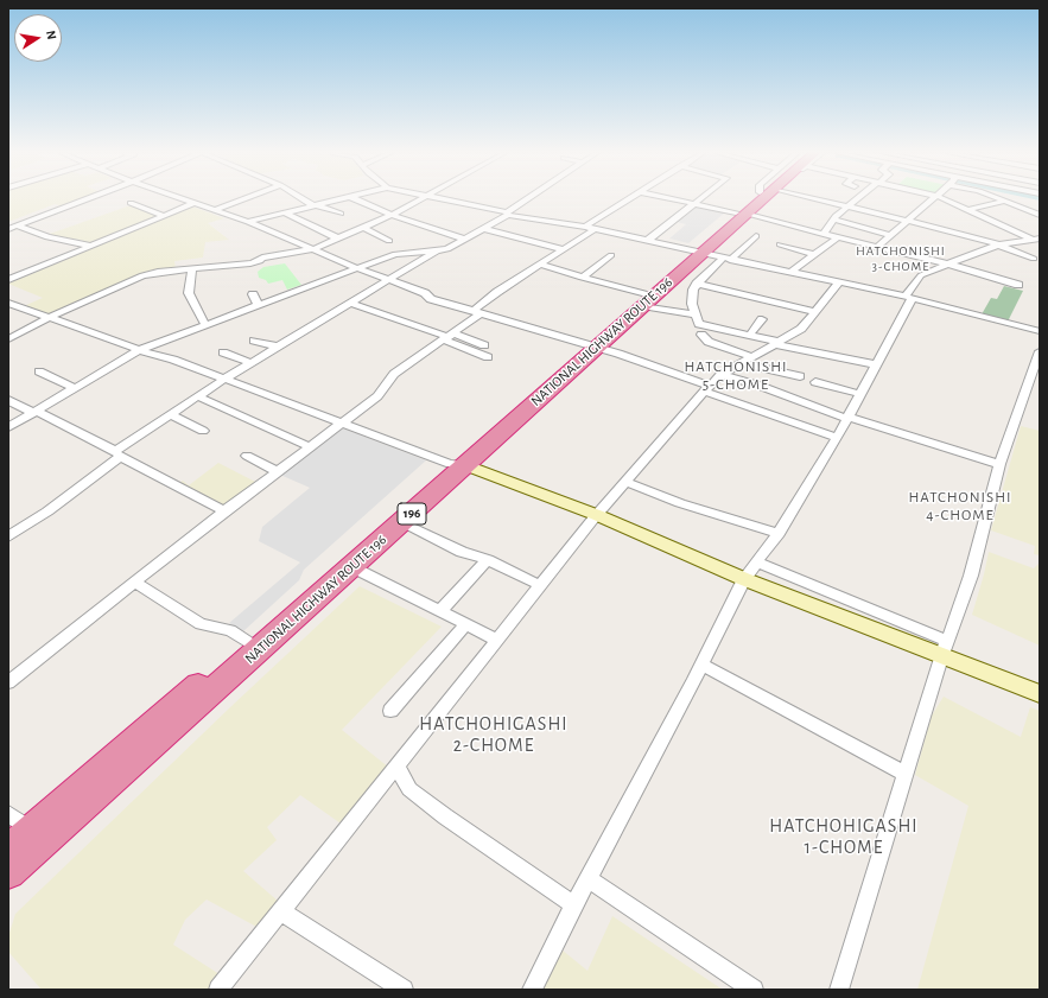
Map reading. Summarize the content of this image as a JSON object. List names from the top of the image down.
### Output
{
  "streets": {
    "highway": ["NATIONAL HIGHWAY ROUTE 196", "196"]
  },
  "districts": [
    "HATCHONISHI 3-CHOME",
    "HATCHONISHI 5-CHOME",
    "HATCHONISHI 4-CHOME",
    "HATCHOHIGASHI 2-CHOME",
    "HATCHOHIGASHI 1-CHOME"
  ],
  "north": "right"
}
